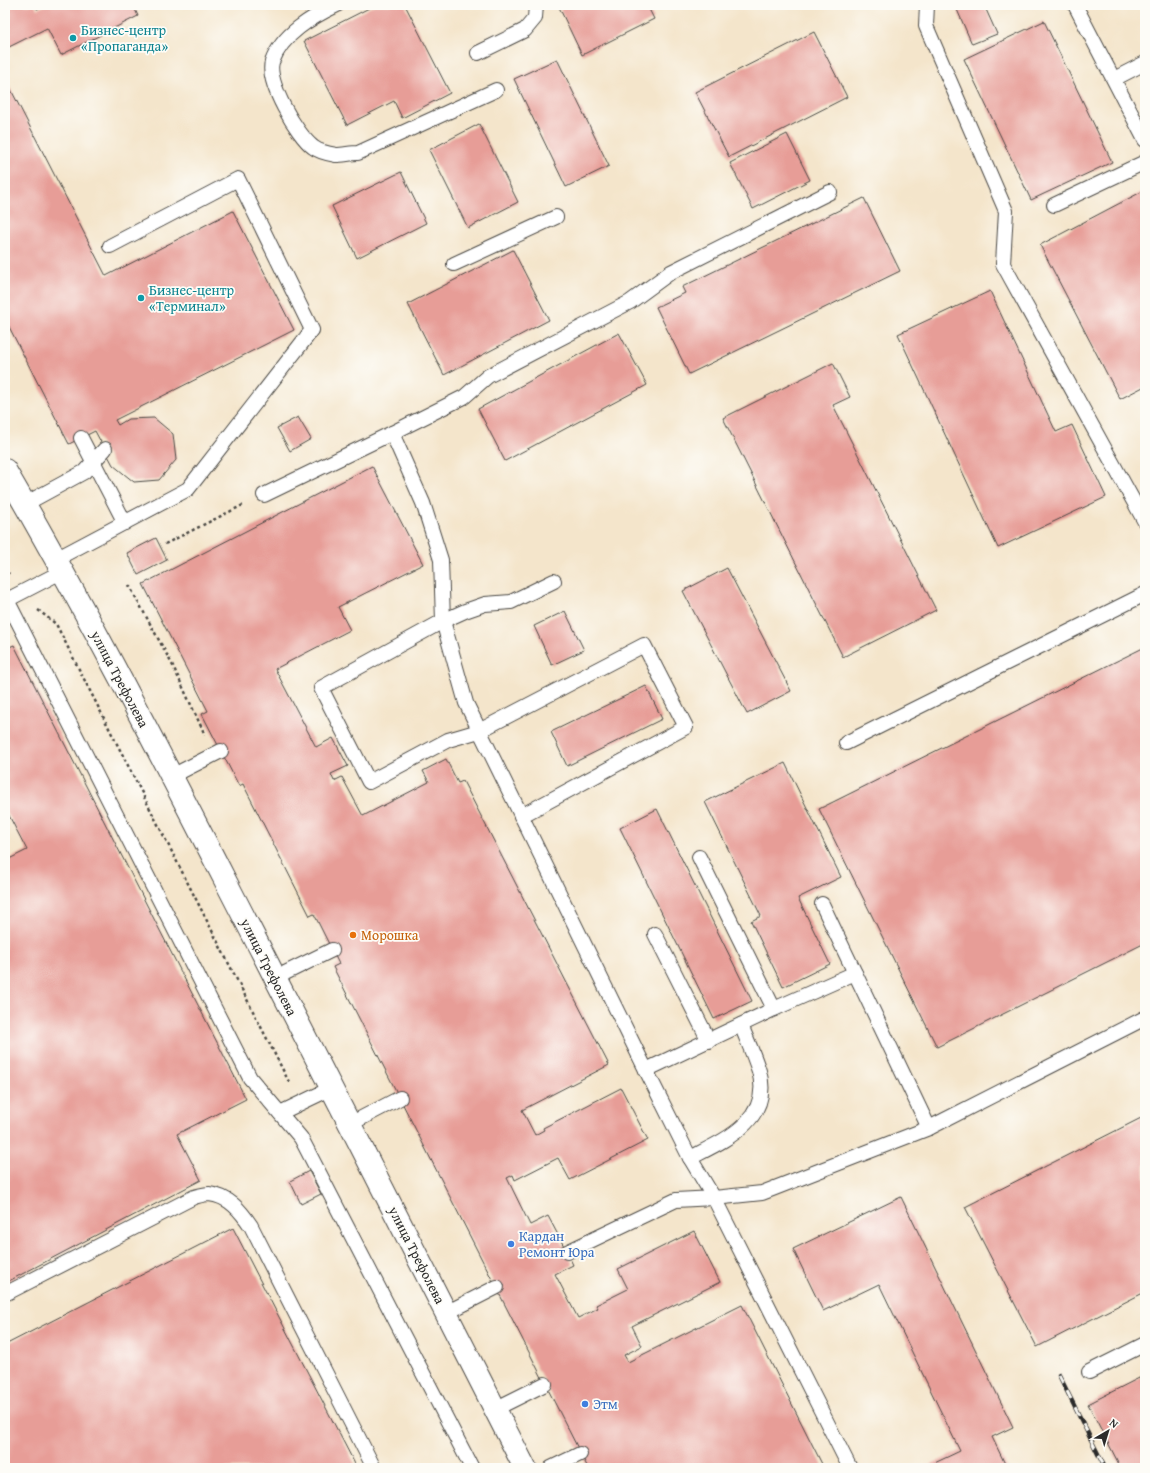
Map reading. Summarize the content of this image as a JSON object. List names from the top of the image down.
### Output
{
  "streets": {
    "street": ["улица Трефолева"]
  },
  "places": [
    "Бизнес-центр «Пропаганда»",
    "Бизнес-центр «Терминал»",
    "Морошка",
    "Кардан Ремонт Юра",
    "Этм"
  ],
  "north": "top right"
}
